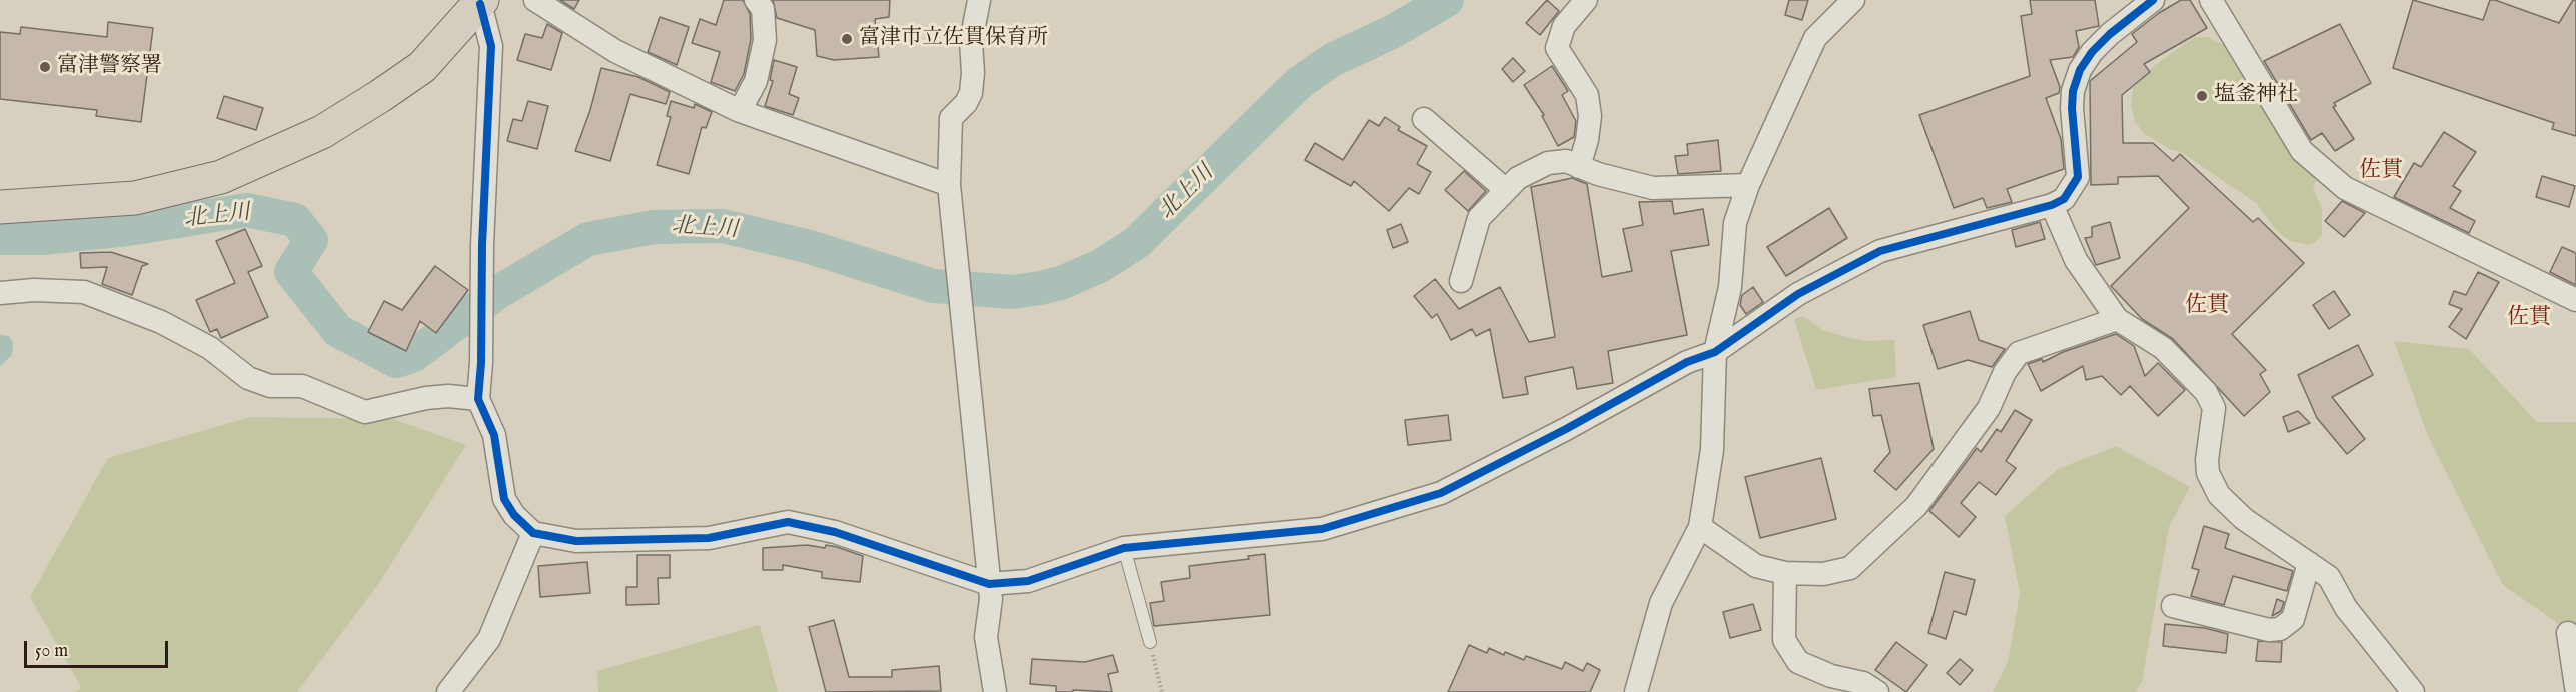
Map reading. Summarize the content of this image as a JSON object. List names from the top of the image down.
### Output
{
  "districts": ["佐貫", "佐貫", "佐貫"],
  "water": ["北上川"],
  "places": ["富津市立佐貫保育所", "富津警察署", "塩釜神社"],
  "scale_bar": "50 m"
}
